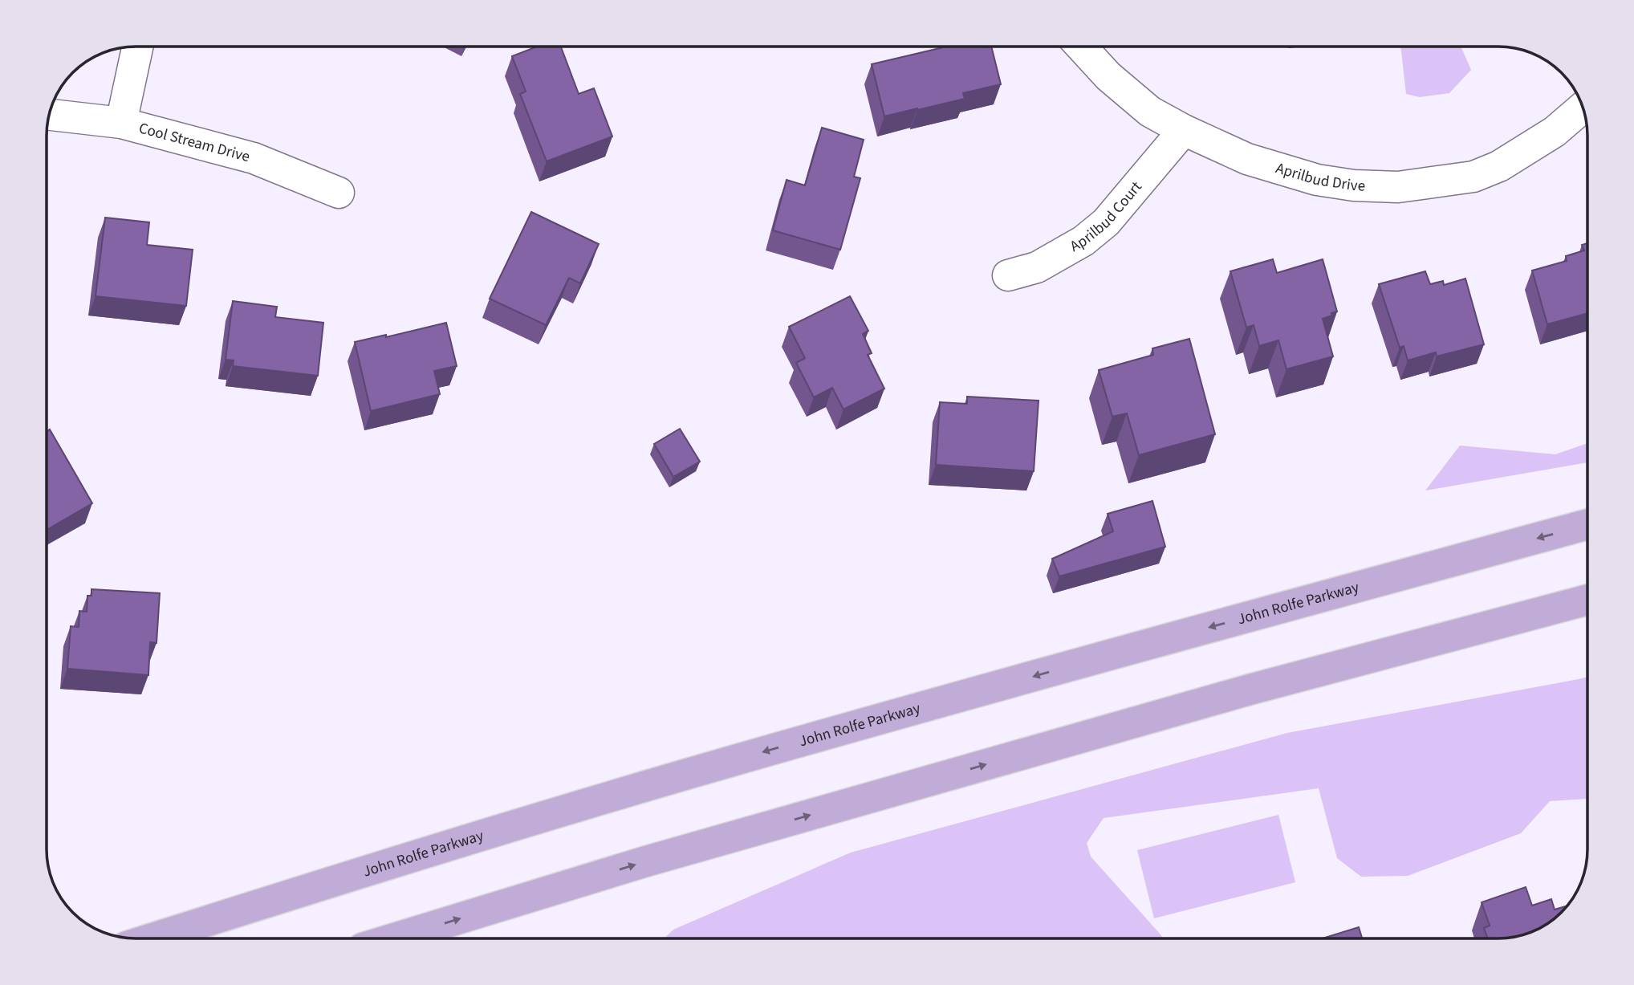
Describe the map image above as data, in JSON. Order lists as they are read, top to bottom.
{
  "streets": {
    "main road": ["John Rolfe Parkway"],
    "street": ["Cool Stream Drive", "Aprilbud Drive", "Aprilbud Court"]
  },
  "crossings": [
    ["Aprilbud Drive", "Aprilbud Court"]
  ]
}
